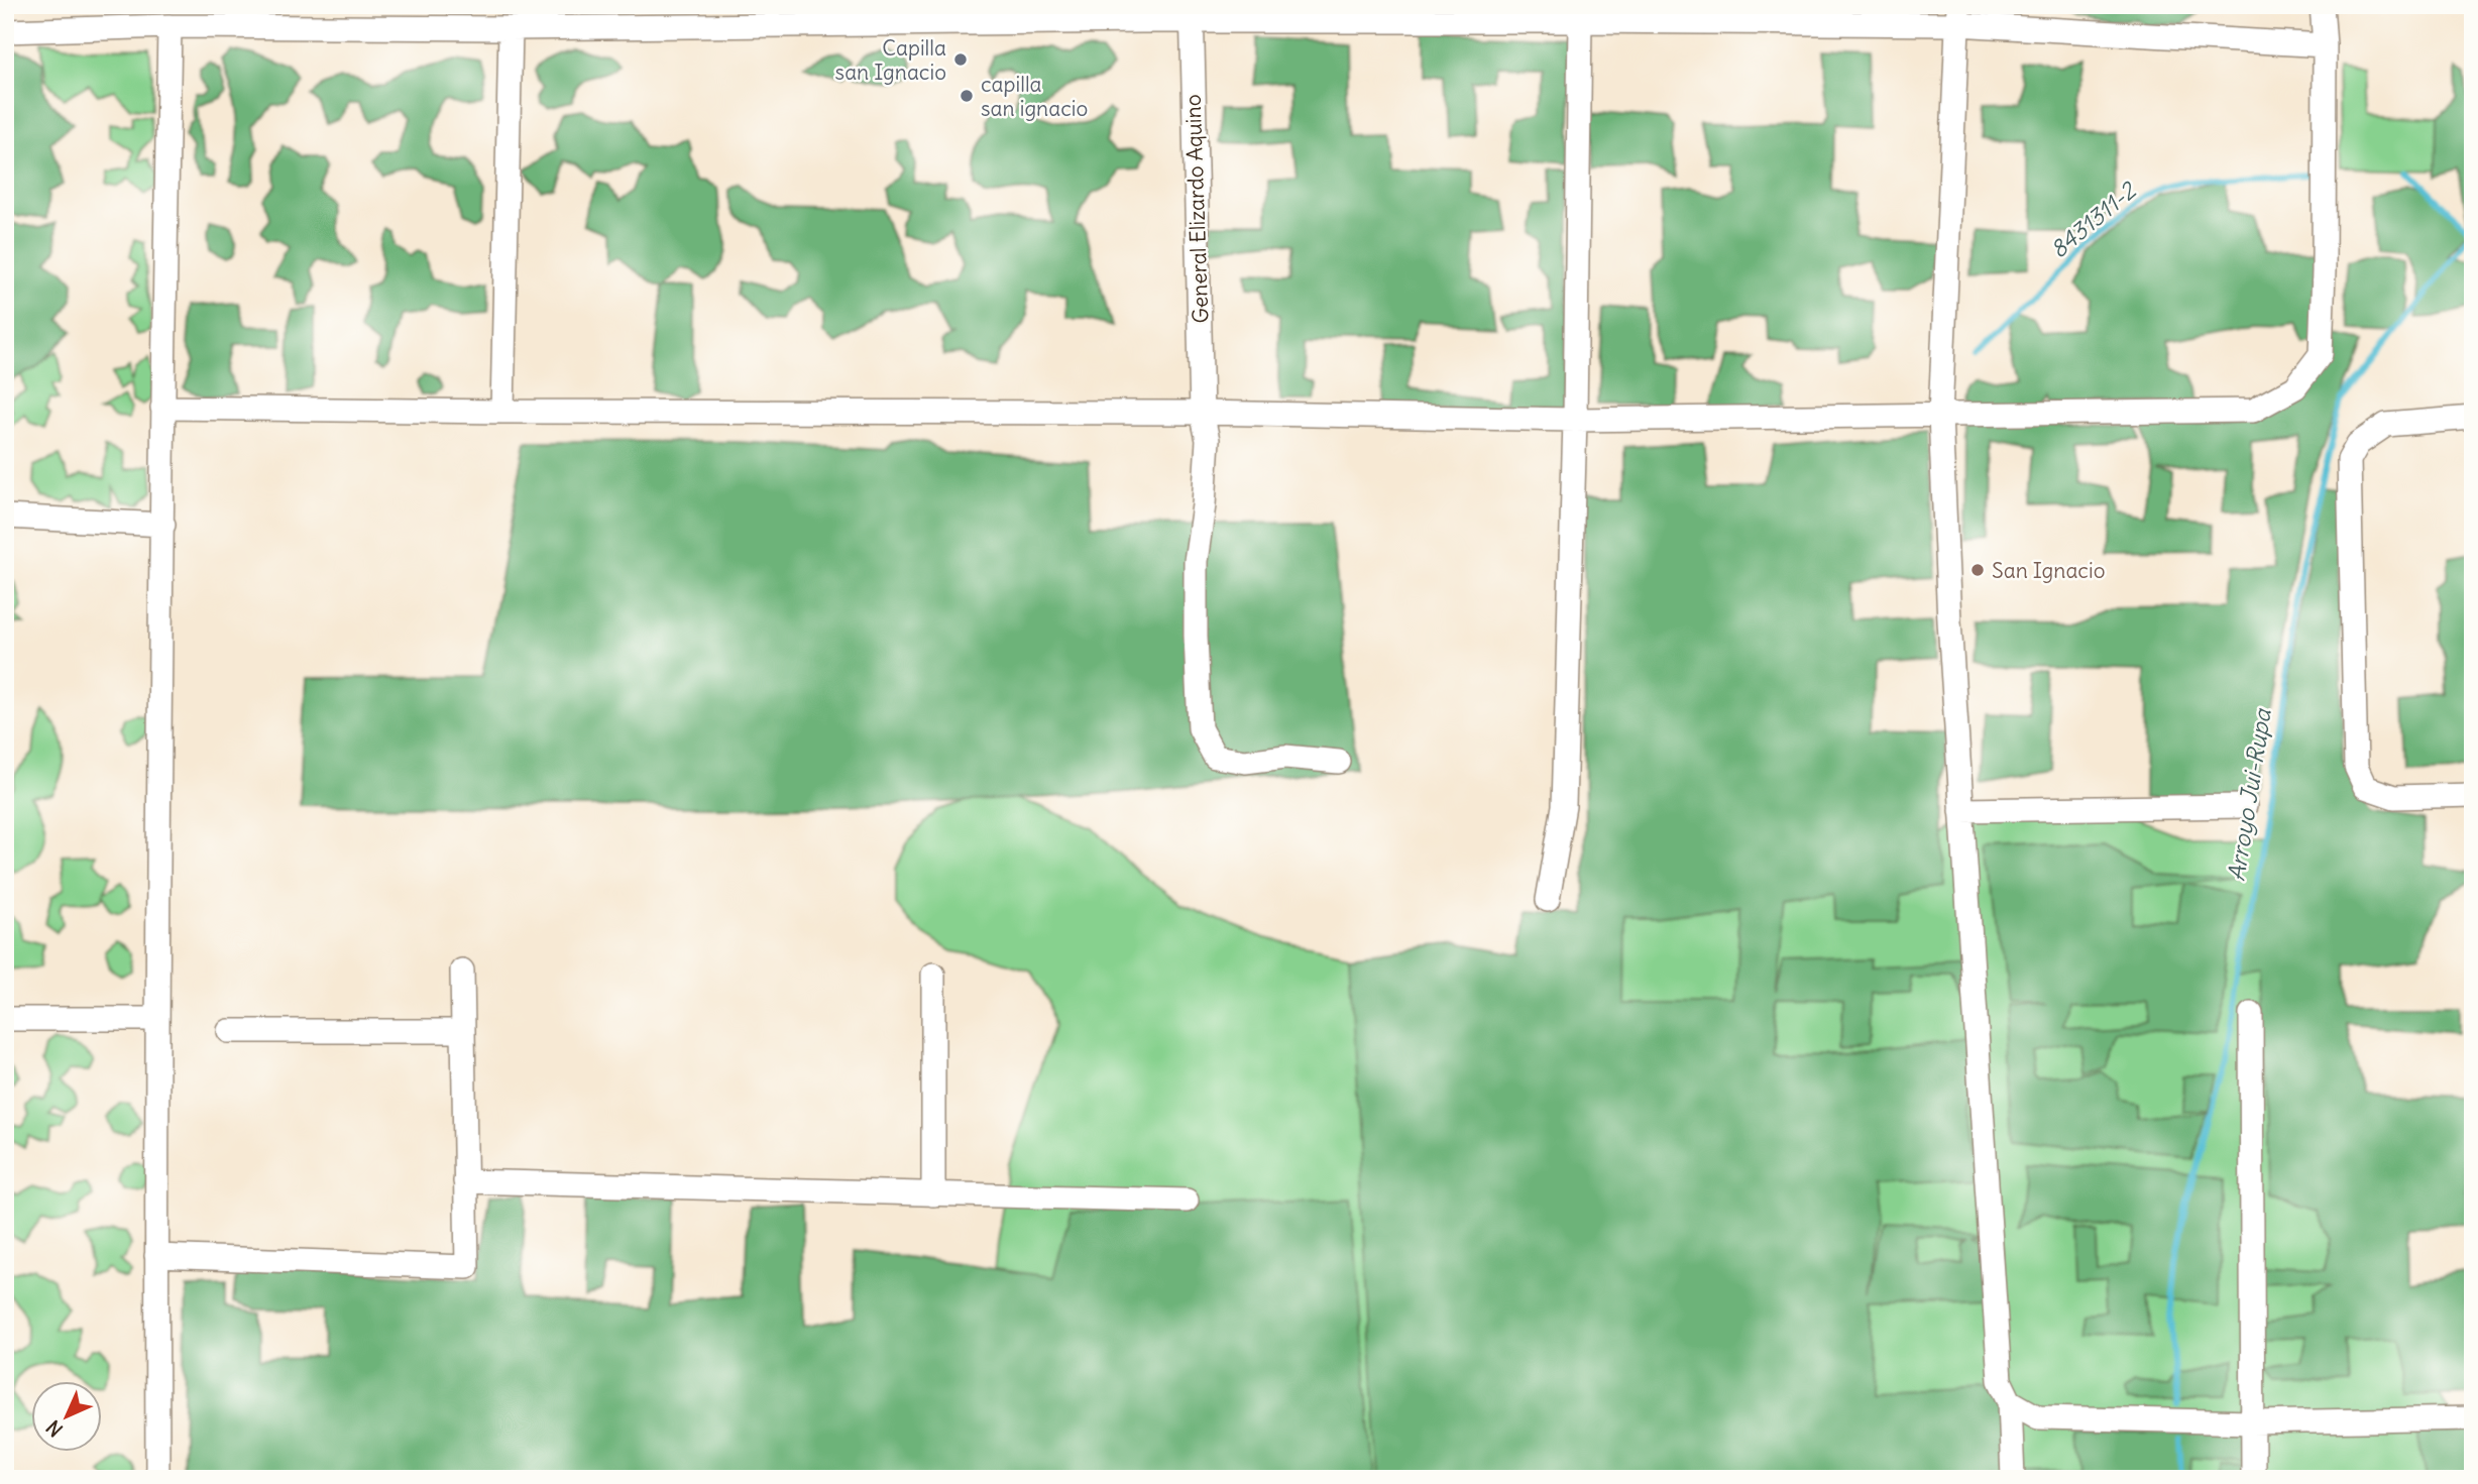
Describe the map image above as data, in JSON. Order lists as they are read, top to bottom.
{
  "streets": {
    "street": ["General Elizardo Aquino"]
  },
  "water": ["8431311-2", "Arroyo Jui-Rupa"],
  "places": ["Capilla san Ignacio", "capilla san ignacio", "San Ignacio"],
  "north": "bottom left"
}
